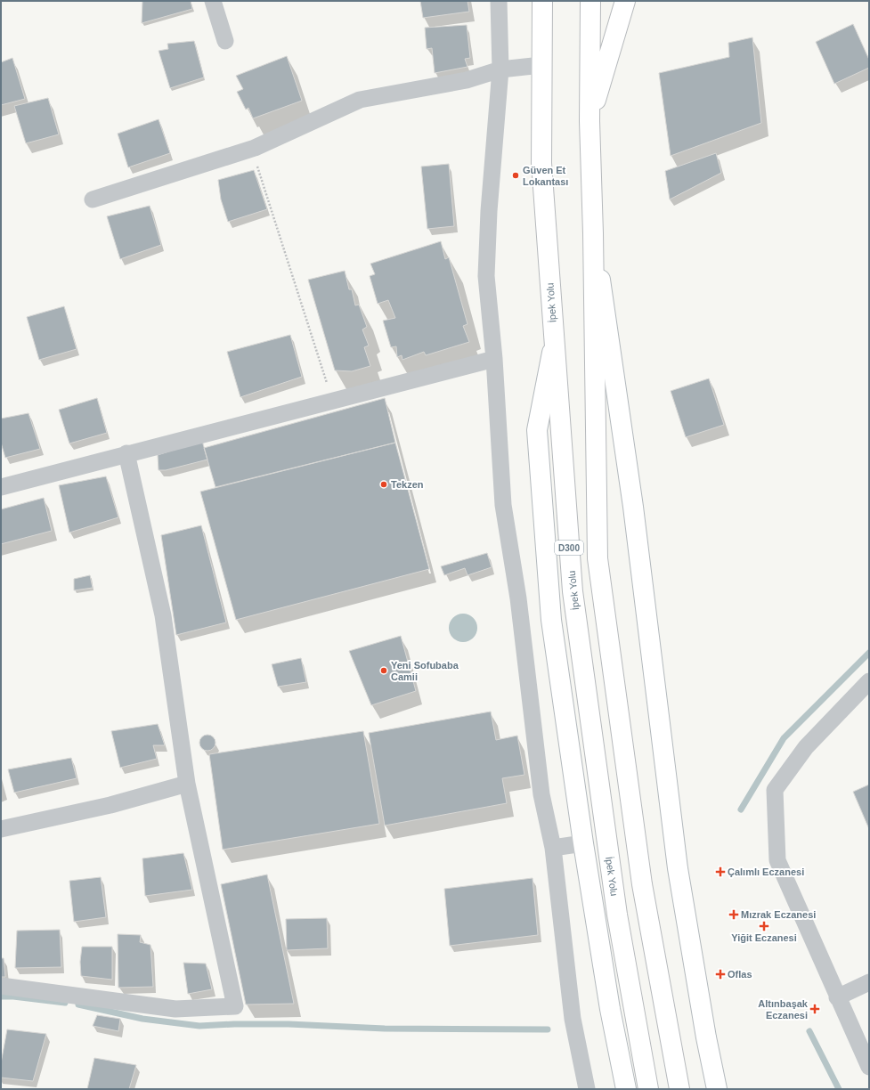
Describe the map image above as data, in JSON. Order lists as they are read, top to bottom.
{
  "streets": {
    "main road": ["İpek Yolu", "D300"]
  },
  "places": {
    "other": ["Güven Et Lokantası", "Tekzen", "Yeni Sofubaba Camii"],
    "health": [
      "Çalımlı Eczanesi",
      "Mızrak Eczanesi",
      "Yiğit Eczanesi",
      "Oflas",
      "Altınbaşak Eczanesi"
    ]
  }
}
